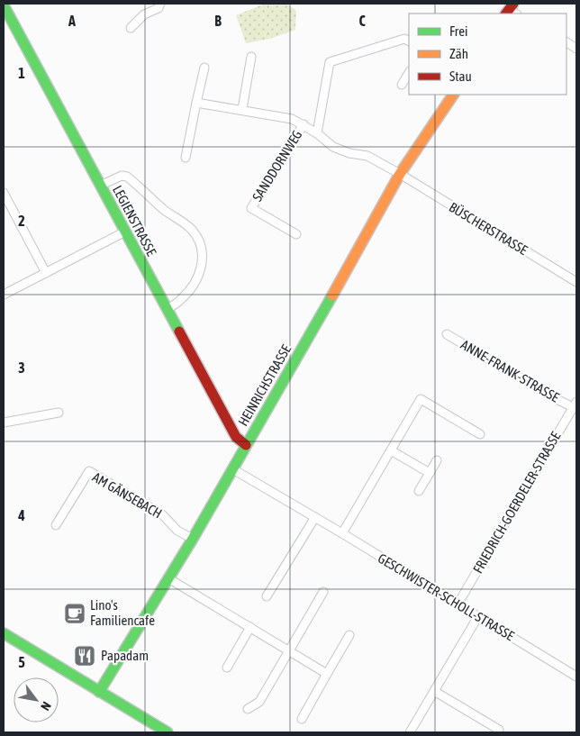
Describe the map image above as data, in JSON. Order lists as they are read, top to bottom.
{
  "streets": {
    "street": [
      "SANDDORNWEG",
      "LEGIENSTRASSE",
      "BÜSCHERSTRASSE",
      "ANNE-FRANK-STRASSE",
      "HEINRICHSTRASSE",
      "AM GÄNSEBACH",
      "FRIEDRICH-GOERDELER-STRASSE",
      "GESCHWISTER-SCHOLL-STRASSE"
    ]
  },
  "crossings": [
    ["SANDDORNWEG", "BÜSCHERSTRASSE"],
    ["SANDDORNWEG", "HEINRICHSTRASSE"],
    ["LEGIENSTRASSE", "HEINRICHSTRASSE"],
    ["BÜSCHERSTRASSE", "HEINRICHSTRASSE"],
    ["ANNE-FRANK-STRASSE", "FRIEDRICH-GOERDELER-STRASSE"],
    ["HEINRICHSTRASSE", "AM GÄNSEBACH"],
    ["HEINRICHSTRASSE", "GESCHWISTER-SCHOLL-STRASSE"],
    ["FRIEDRICH-GOERDELER-STRASSE", "GESCHWISTER-SCHOLL-STRASSE"]
  ],
  "places": {
    "cafe": ["Lino's Familiencafe"],
    "restaurant": ["Papadam"]
  },
  "legend": ["Frei", "Zäh", "Stau"],
  "north": "bottom right",
  "grid": {
    "columns": ["A", "B", "C"],
    "rows": [
      "1",
      "2",
      "3",
      "4",
      "5"
    ]
  }
}
